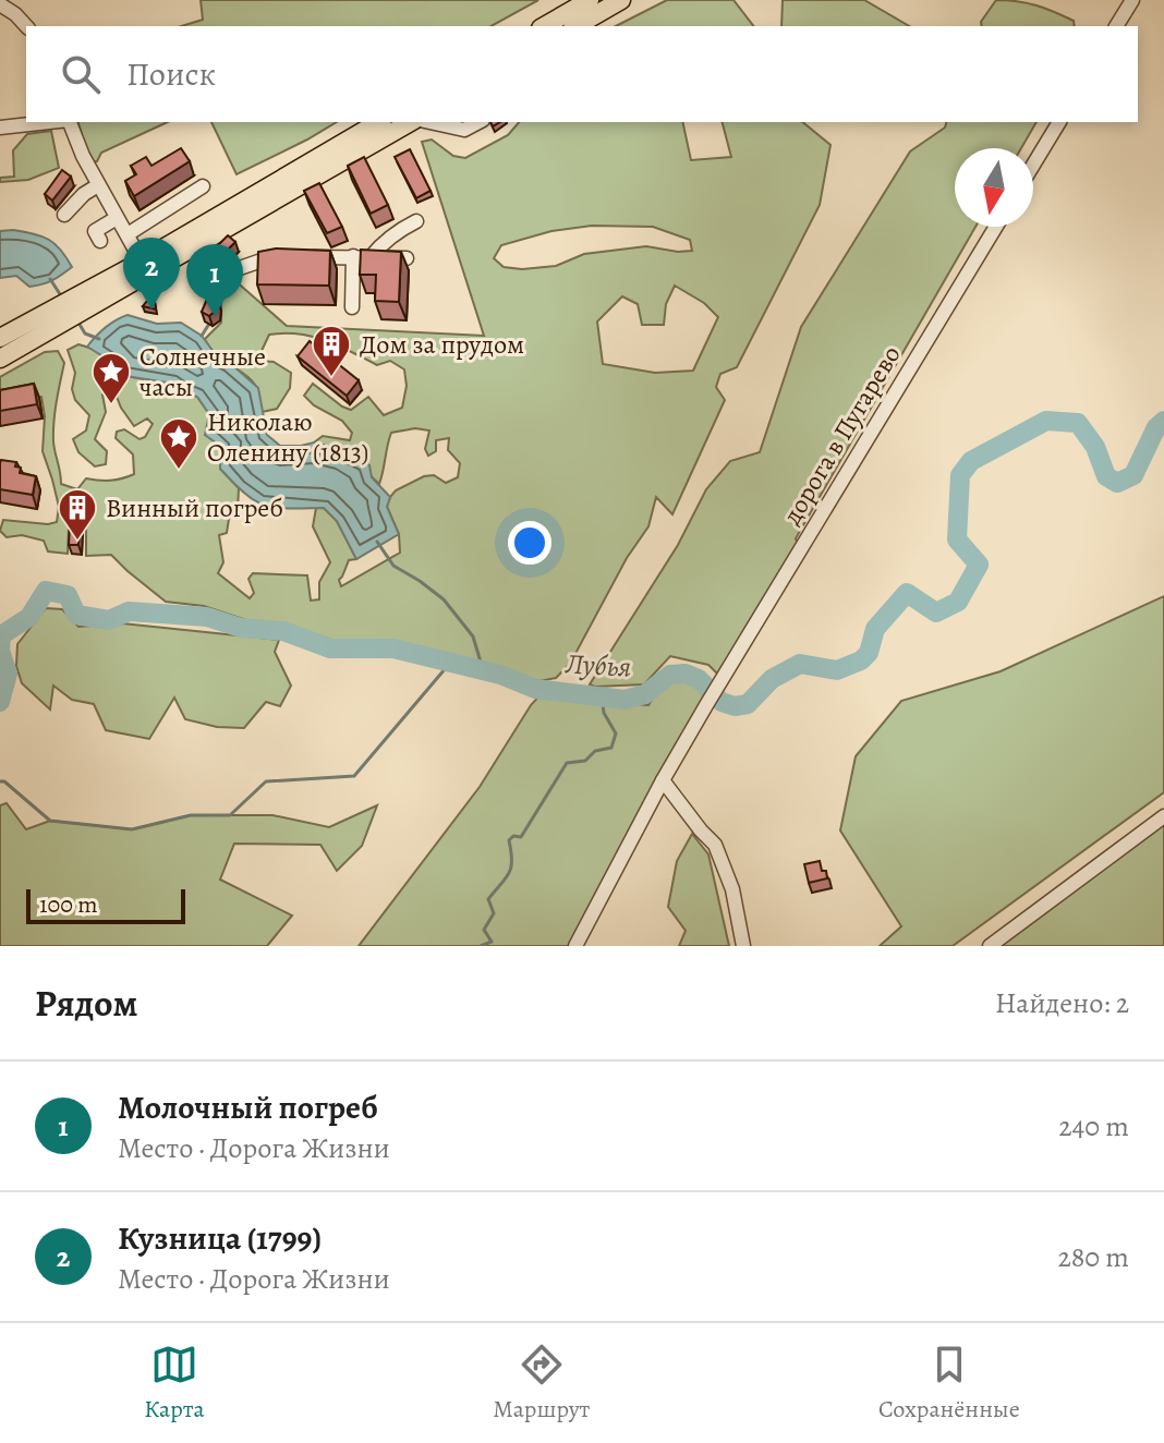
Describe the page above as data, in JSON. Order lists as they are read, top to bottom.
{
  "streets": {
    "street": ["дорога в Пугарево"]
  },
  "water": ["Лубья"],
  "places": {
    "building": ["Дом за прудом", "Винный погреб"],
    "place": ["Солнечные часы", "Николаю Оленину (1813)"]
  },
  "scale_bar": "100 m",
  "north": "bottom",
  "page": {
    "search": "Поиск",
    "pins": ["2", "1"],
    "scale": "100 m",
    "heading": ["Рядом", "Найдено: 2"],
    "list": [
      {
        "mark": "1",
        "name": "Молочный погреб",
        "note": "Место · Дорога Жизни",
        "value": "240 m"
      },
      {
        "mark": "2",
        "name": "Кузница (1799)",
        "note": "Место · Дорога Жизни",
        "value": "280 m"
      }
    ],
    "nav": ["Карта", "Маршрут", "Сохранённые"]
  }
}
